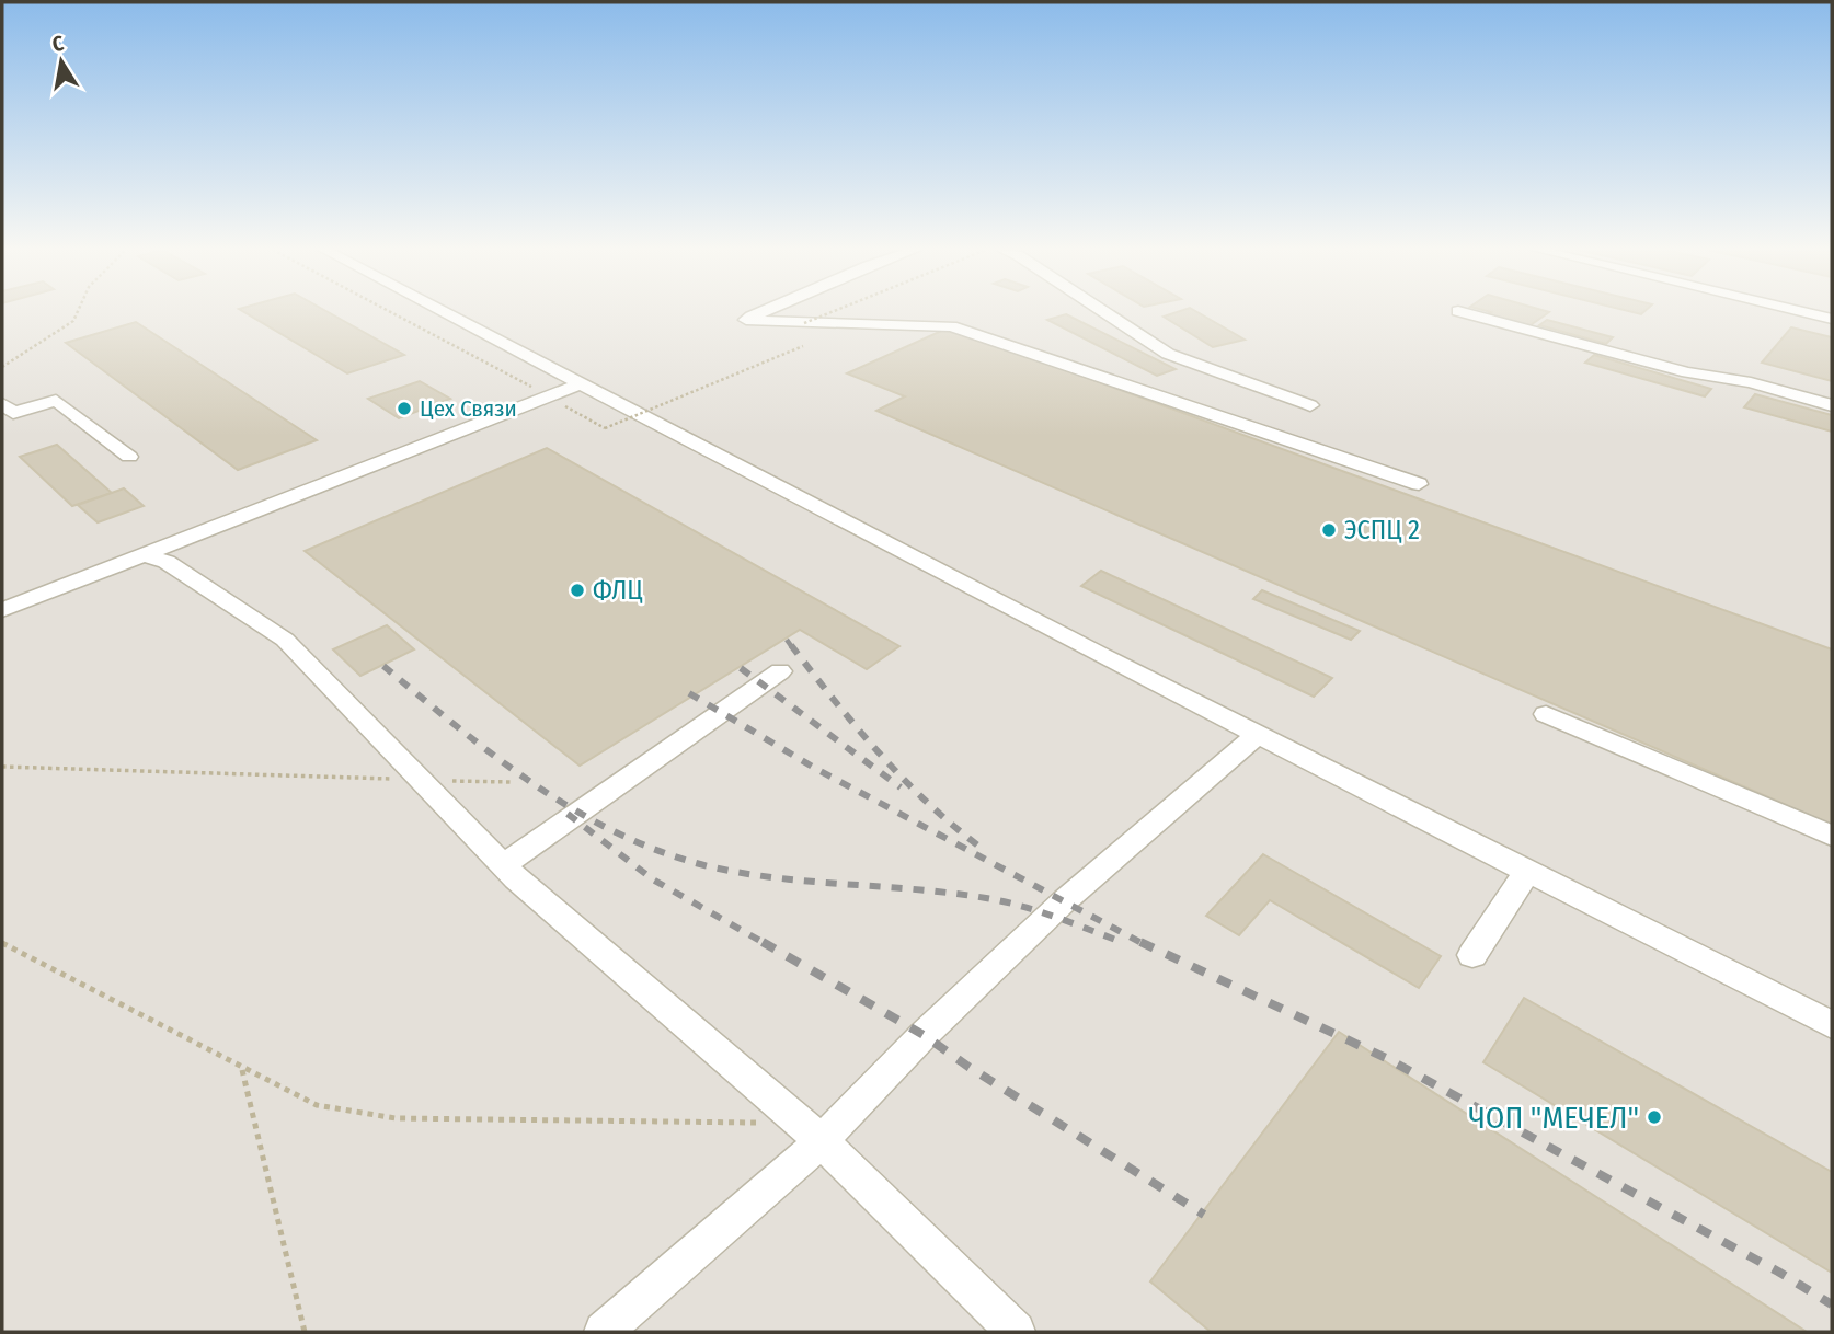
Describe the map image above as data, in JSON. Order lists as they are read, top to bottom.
{
  "places": [
    "Цех Связи",
    "ЭСПЦ 2",
    "ФЛЦ",
    "ЧОП \"МЕЧЕЛ\""
  ],
  "north": "top"
}
